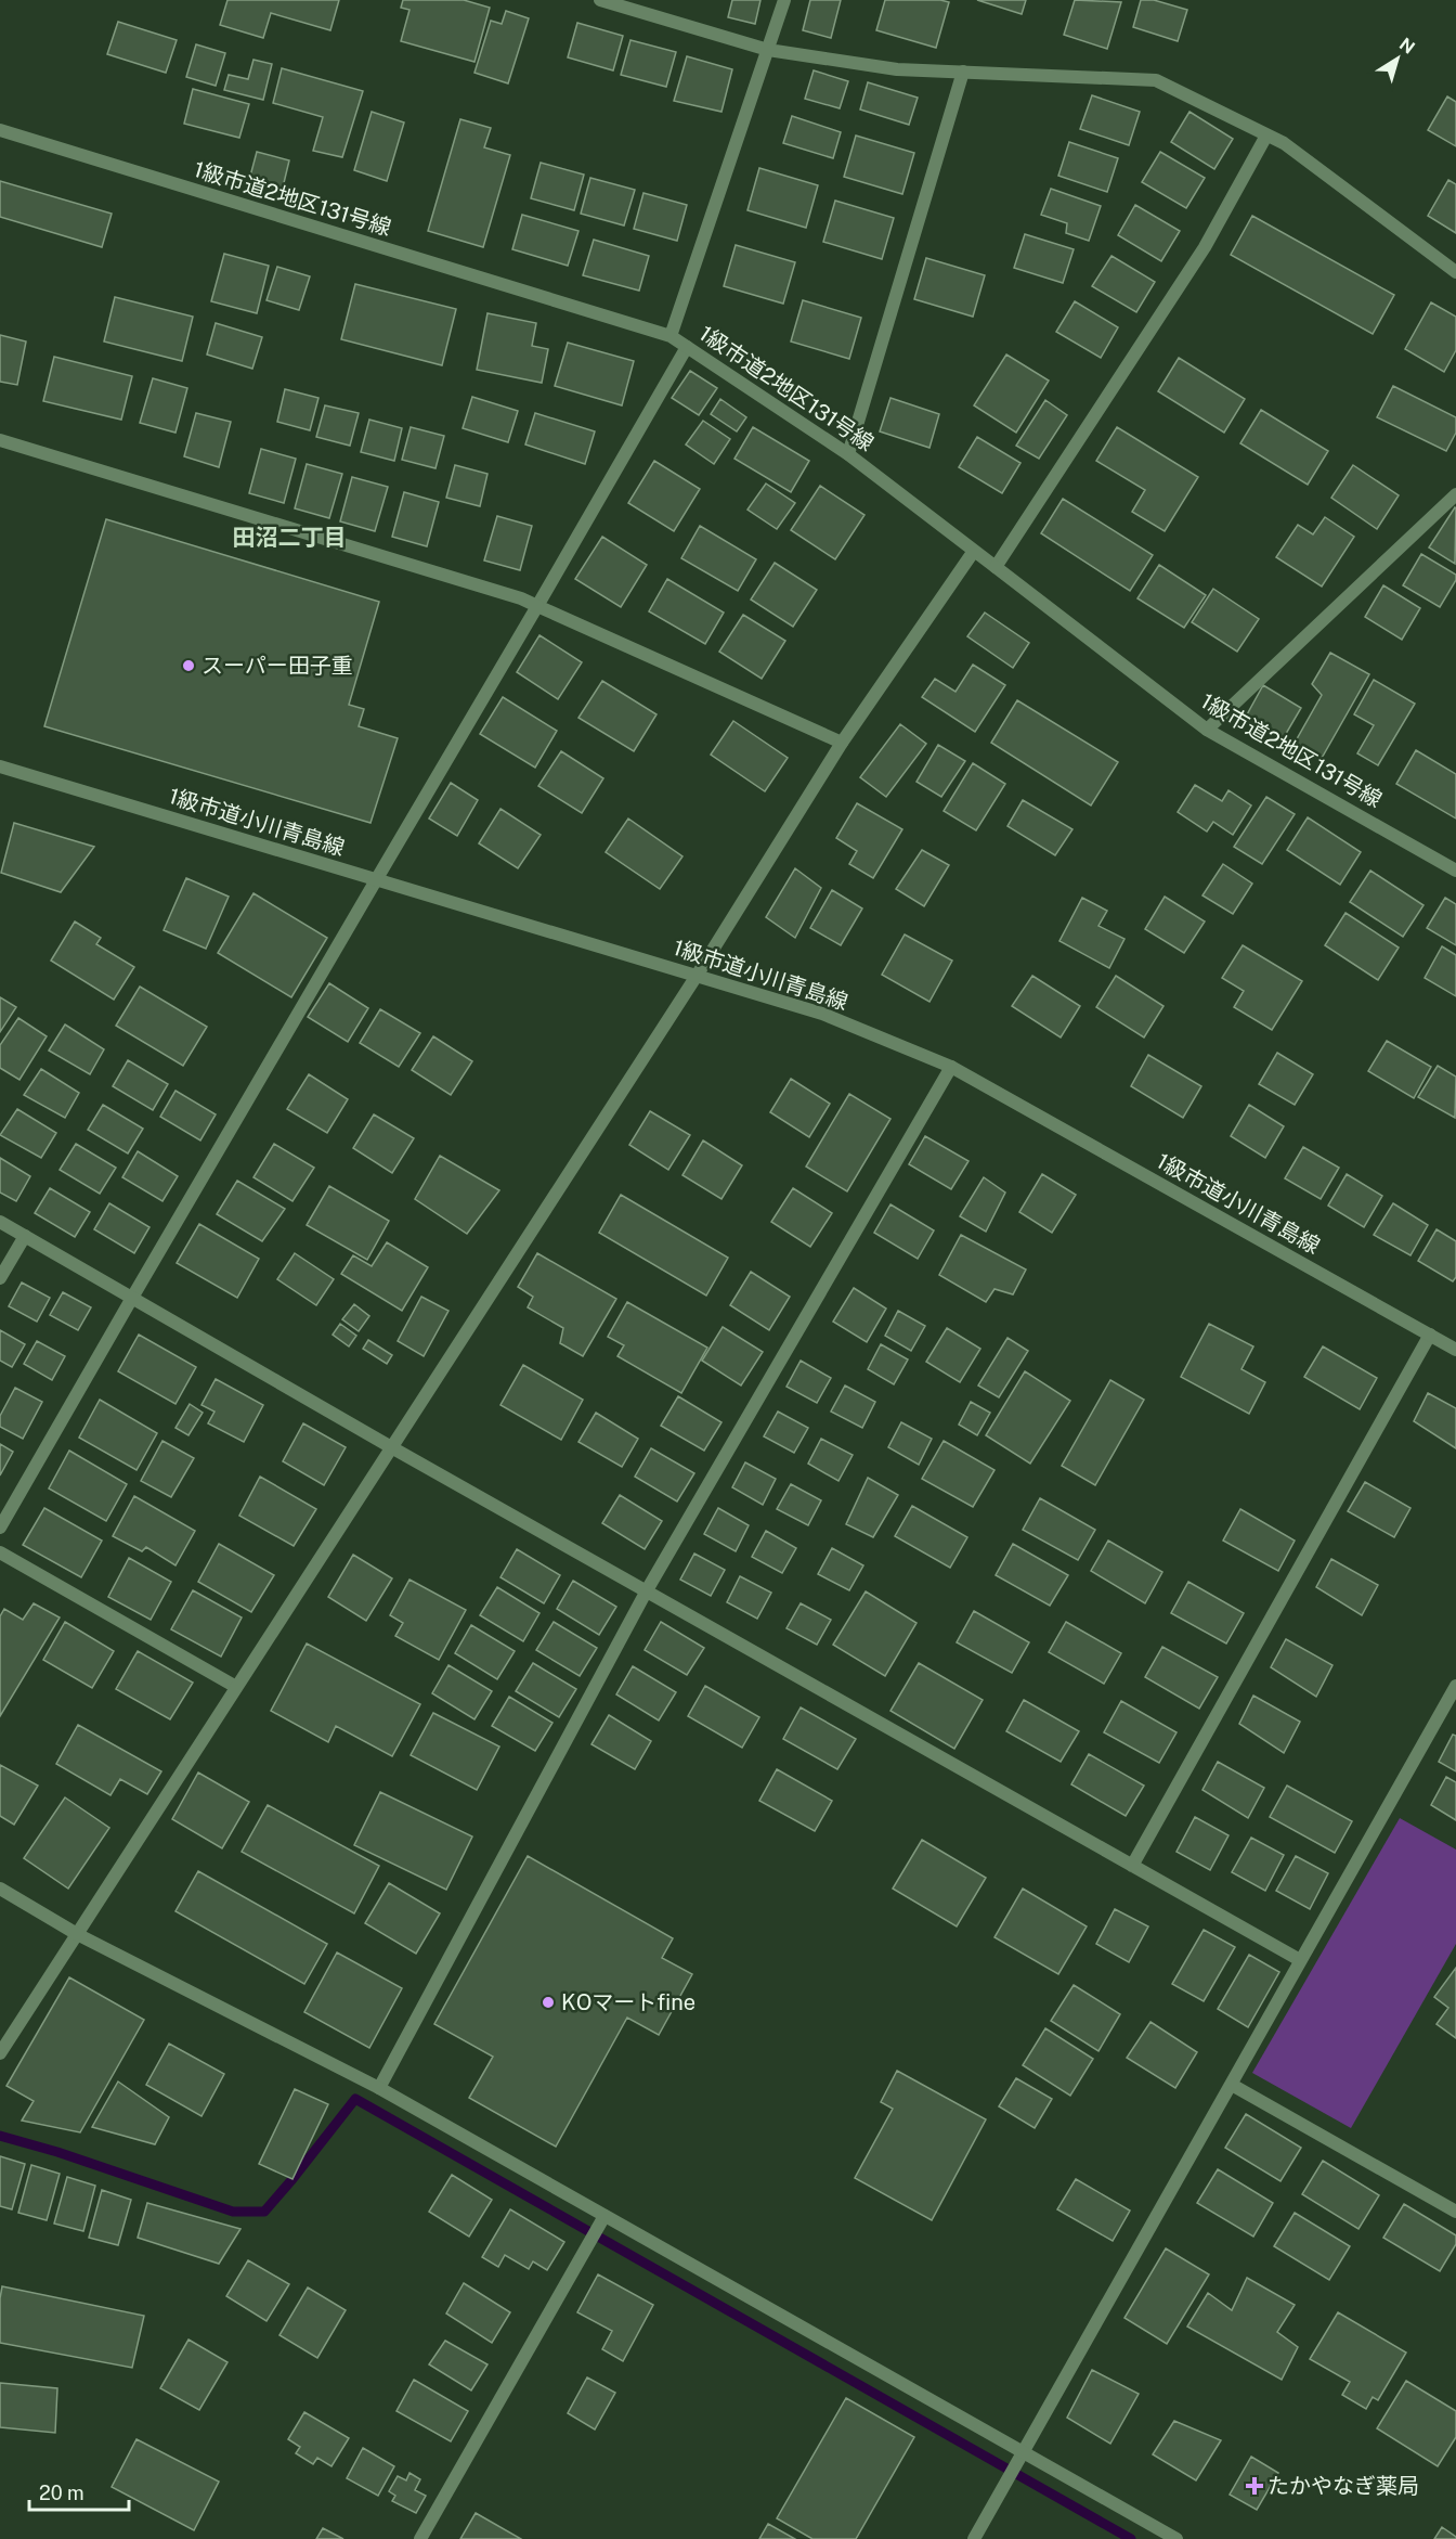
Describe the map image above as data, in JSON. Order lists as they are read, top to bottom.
{
  "streets": {
    "street": ["1級市道2地区131号線", "1級市道小川青島線"]
  },
  "districts": ["田沼二丁目"],
  "places": {
    "other": ["スーパー田子重", "KOマートfine"],
    "health": ["たかやなぎ薬局"]
  },
  "scale_bar": "20 m",
  "north": "top right"
}
